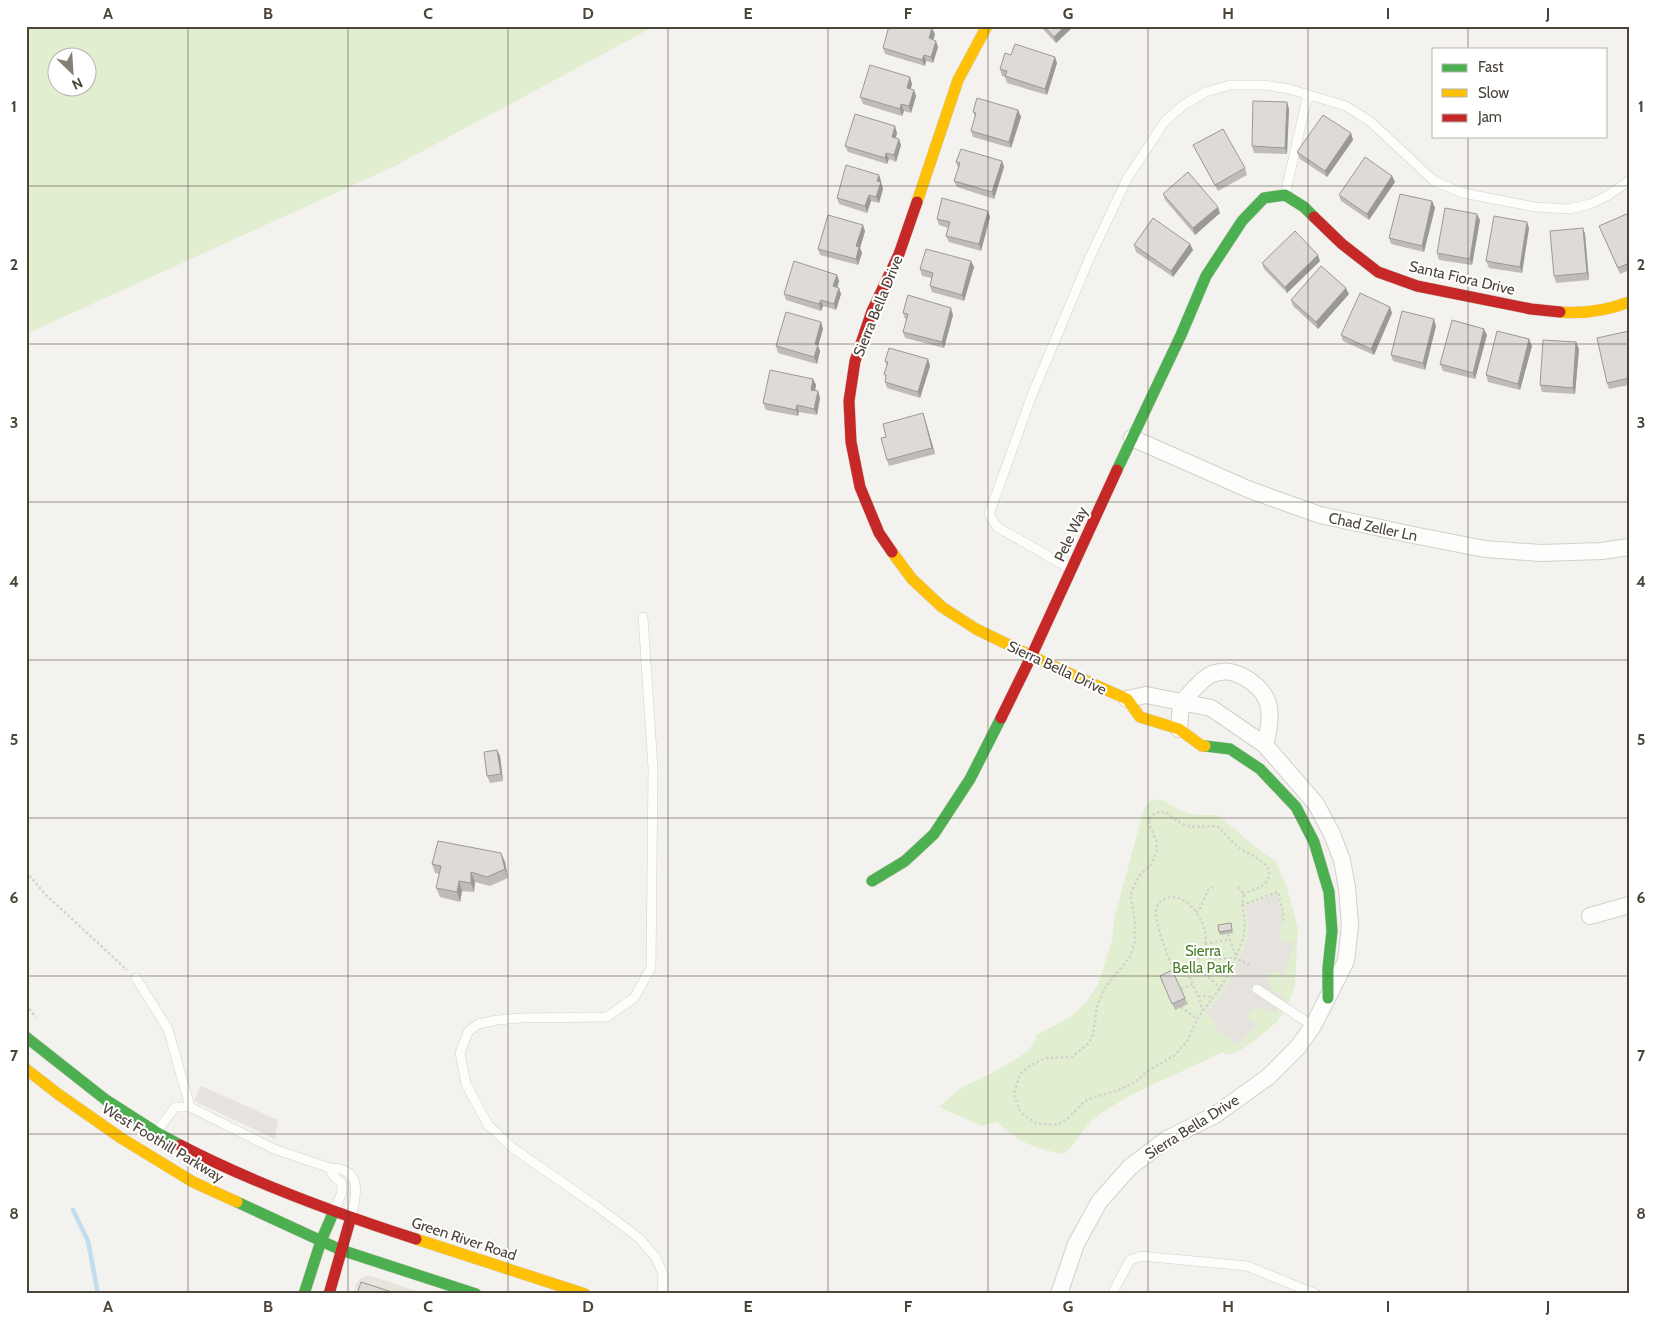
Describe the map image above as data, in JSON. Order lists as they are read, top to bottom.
{
  "streets": {
    "street": [
      "Santa Fiora Drive",
      "Sierra Bella Drive",
      "Chad Zeller Ln",
      "Pele Way",
      "West Foothill Parkway",
      "Green River Road"
    ]
  },
  "crossings": [
    ["Santa Fiora Drive", "Pele Way"],
    ["Sierra Bella Drive", "Pele Way"],
    ["Chad Zeller Ln", "Pele Way"],
    ["West Foothill Parkway", "Green River Road"]
  ],
  "parks": ["Sierra Bella Park"],
  "legend": ["Fast", "Slow", "Jam"],
  "north": "bottom right",
  "grid": {
    "columns": [
      "A",
      "B",
      "C",
      "D",
      "E",
      "F",
      "G",
      "H",
      "I",
      "J"
    ],
    "rows": [
      "1",
      "2",
      "3",
      "4",
      "5",
      "6",
      "7",
      "8"
    ]
  }
}
